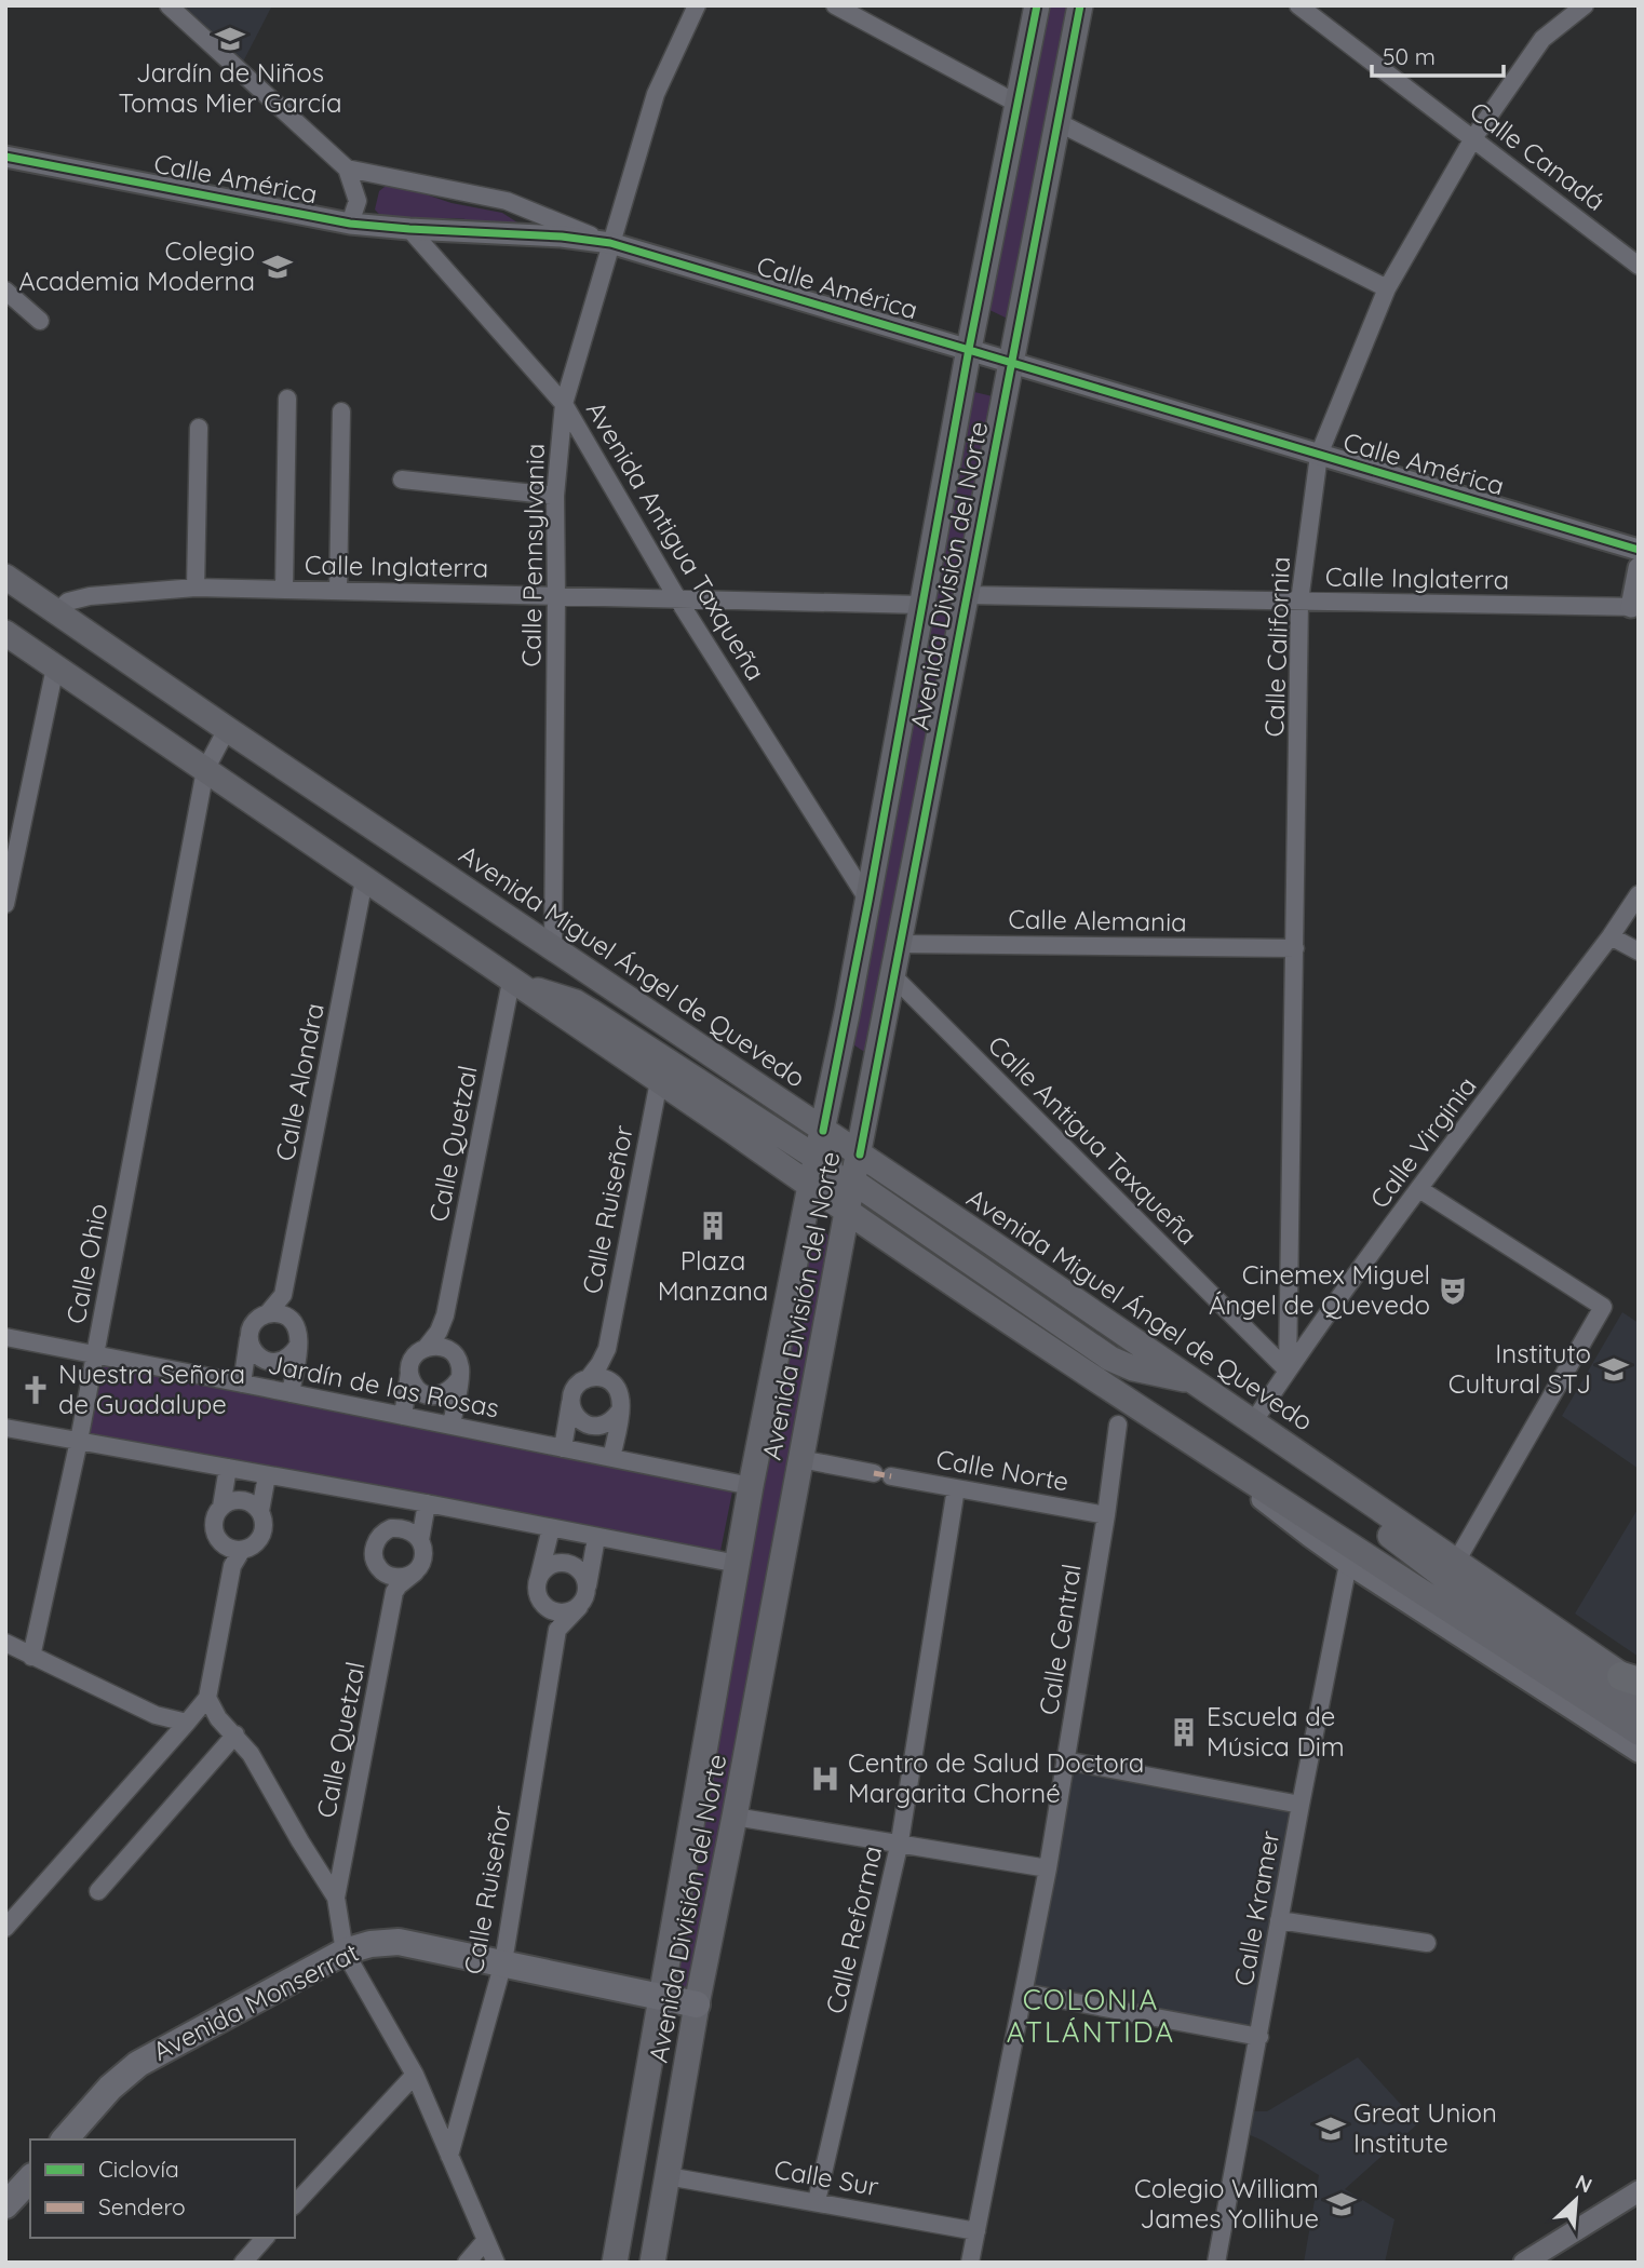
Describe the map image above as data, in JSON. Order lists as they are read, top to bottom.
{
  "streets": {
    "main road": ["Avenida División del Norte", "Avenida Miguel Ángel de Quevedo", "Avenida Monserrat"],
    "street": [
      "Calle Canadá",
      "Calle América",
      "Avenida Antigua Taxqueña",
      "Calle Pennsylvania",
      "Calle Inglaterra",
      "Calle California",
      "Calle Alemania",
      "Calle Alondra",
      "Calle Antigua Taxqueña",
      "Calle Virginia",
      "Calle Quetzal",
      "Calle Ruiseñor",
      "Calle Ohio",
      "Jardín de las Rosas",
      "Calle Norte",
      "Calle Central",
      "Calle Kramer",
      "Calle Reforma",
      "Calle Sur"
    ]
  },
  "crossings": [
    ["Calle Canadá", "Calle California"],
    ["Calle América", "Avenida Antigua Taxqueña"],
    ["Calle América", "Calle Pennsylvania"],
    ["Calle América", "Avenida División del Norte"],
    ["Calle América", "Calle California"],
    ["Avenida Antigua Taxqueña", "Calle Pennsylvania"],
    ["Avenida Antigua Taxqueña", "Calle Inglaterra"],
    ["Avenida Antigua Taxqueña", "Avenida División del Norte"],
    ["Calle Pennsylvania", "Calle Inglaterra"],
    ["Calle Pennsylvania", "Avenida Miguel Ángel de Quevedo"],
    ["Calle Inglaterra", "Avenida División del Norte"],
    ["Calle Inglaterra", "Calle California"],
    ["Calle Inglaterra", "Avenida Miguel Ángel de Quevedo"],
    ["Avenida División del Norte", "Calle Alemania"],
    ["Avenida División del Norte", "Avenida Miguel Ángel de Quevedo"],
    ["Avenida División del Norte", "Calle Antigua Taxqueña"],
    ["Avenida División del Norte", "Jardín de las Rosas"],
    ["Avenida División del Norte", "Calle Norte"],
    ["Avenida División del Norte", "Avenida Monserrat"],
    ["Avenida División del Norte", "Calle Sur"],
    ["Calle California", "Calle Alemania"],
    ["Calle California", "Calle Antigua Taxqueña"],
    ["Calle California", "Calle Virginia"],
    ["Avenida Miguel Ángel de Quevedo", "Calle Virginia"],
    ["Avenida Miguel Ángel de Quevedo", "Calle Ohio"],
    ["Calle Antigua Taxqueña", "Calle Virginia"],
    ["Calle Ruiseñor", "Avenida Monserrat"],
    ["Calle Ohio", "Jardín de las Rosas"],
    ["Calle Norte", "Calle Central"],
    ["Calle Norte", "Calle Reforma"],
    ["Calle Central", "Calle Sur"],
    ["Calle Reforma", "Calle Sur"]
  ],
  "districts": ["COLONIA ATLÁNTIDA"],
  "places": {
    "school or university": [
      "Jardín de Niños Tomas Mier García",
      "Colegio Academia Moderna",
      "Instituto Cultural STJ",
      "Great Union Institute",
      "Colegio William James Yollihue"
    ],
    "building": ["Plaza Manzana", "Escuela de Música Dim"],
    "theatre": ["Cinemex Miguel Ángel de Quevedo"],
    "church": ["Nuestra Señora de Guadalupe"],
    "hospital": ["Centro de Salud Doctora Margarita Chorné"]
  },
  "legend": ["Ciclovía", "Sendero"],
  "scale_bar": "50 m",
  "north": "top right"
}
